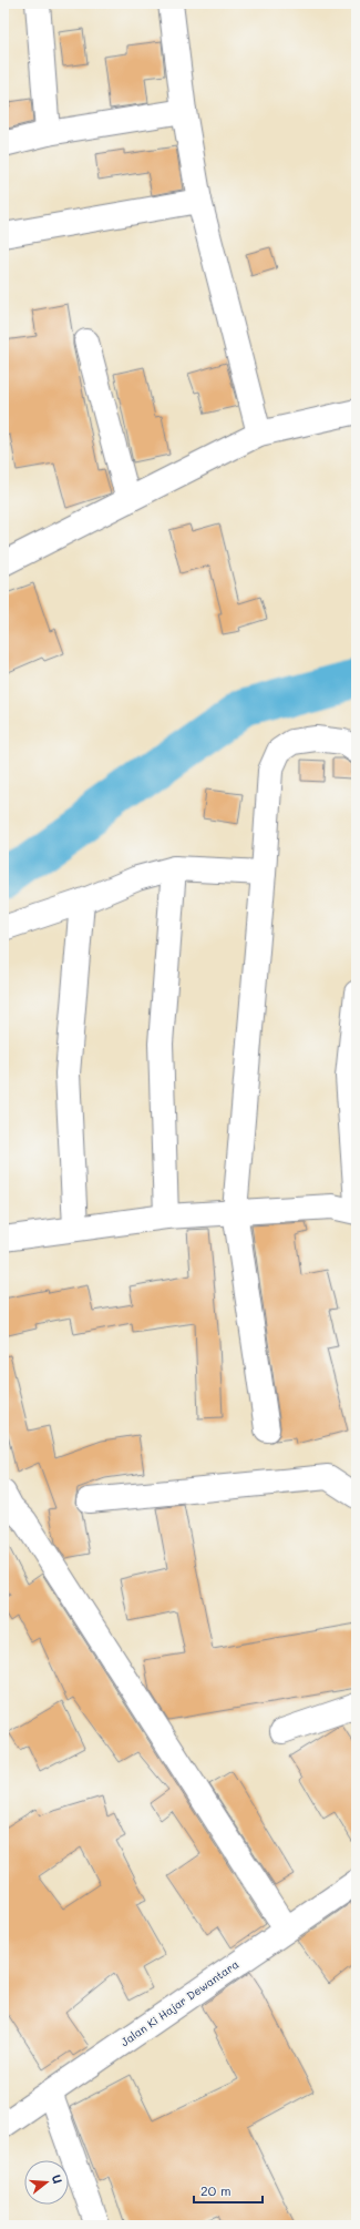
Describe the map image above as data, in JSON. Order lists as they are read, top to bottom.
{
  "streets": {
    "street": ["Jalan Ki Hajar Dewantara"]
  },
  "scale_bar": "20 m",
  "north": "right"
}
